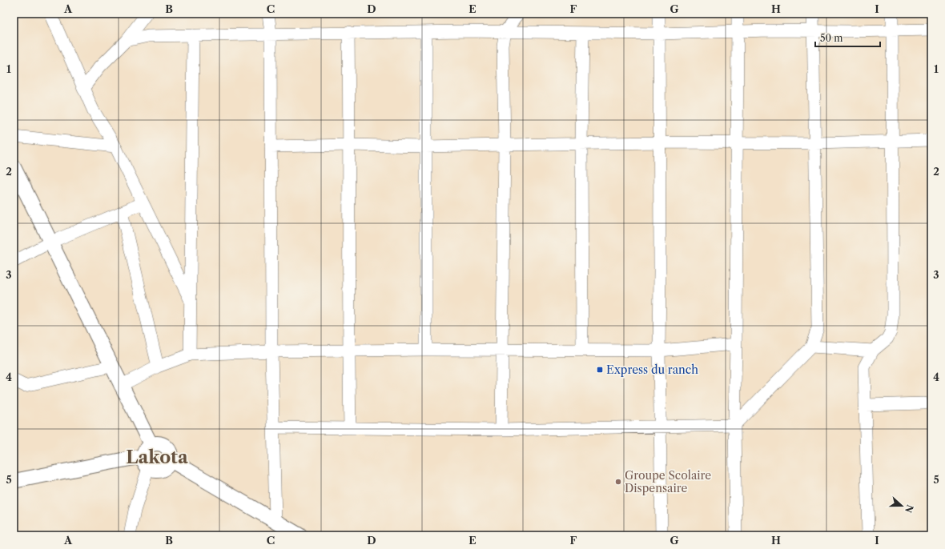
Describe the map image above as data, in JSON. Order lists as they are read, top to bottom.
{
  "districts": ["Lakota"],
  "places": {
    "transit": ["Express du ranch"],
    "other": ["Groupe Scolaire Dispensaire"]
  },
  "scale_bar": "50 m",
  "north": "right",
  "grid": {
    "columns": [
      "A",
      "B",
      "C",
      "D",
      "E",
      "F",
      "G",
      "H",
      "I"
    ],
    "rows": [
      "1",
      "2",
      "3",
      "4",
      "5"
    ]
  }
}
